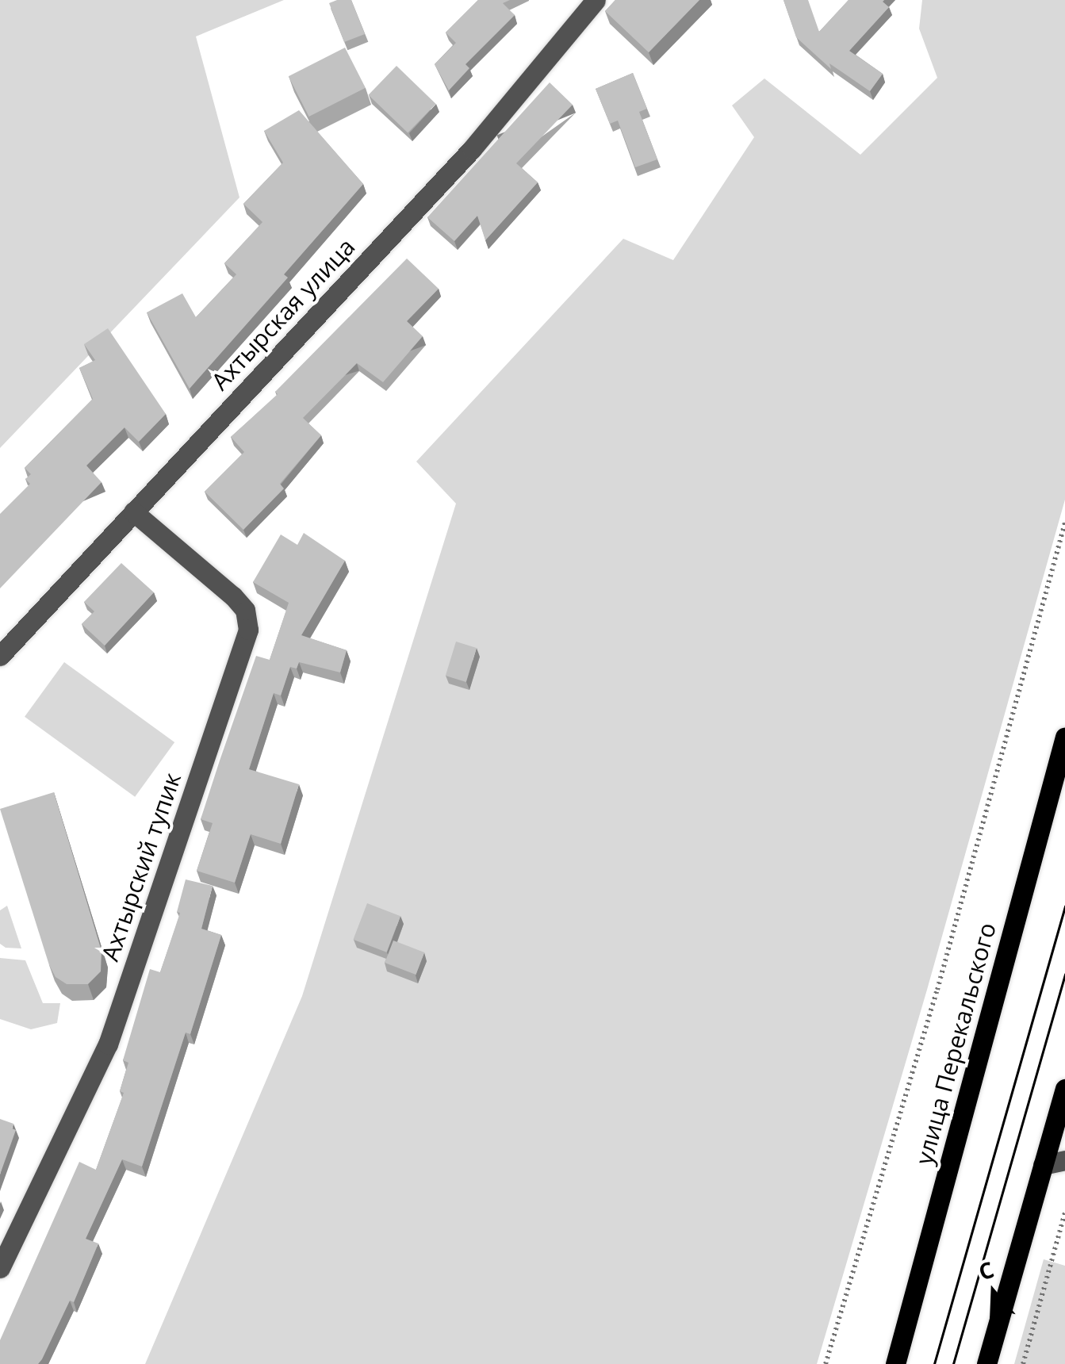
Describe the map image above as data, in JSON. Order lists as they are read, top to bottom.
{
  "streets": {
    "main road": ["улица Перекальского"],
    "street": ["Ахтырская улица", "Ахтырский тупик"]
  },
  "crossings": [
    ["Ахтырская улица", "Ахтырский тупик"]
  ],
  "north": "top"
}
